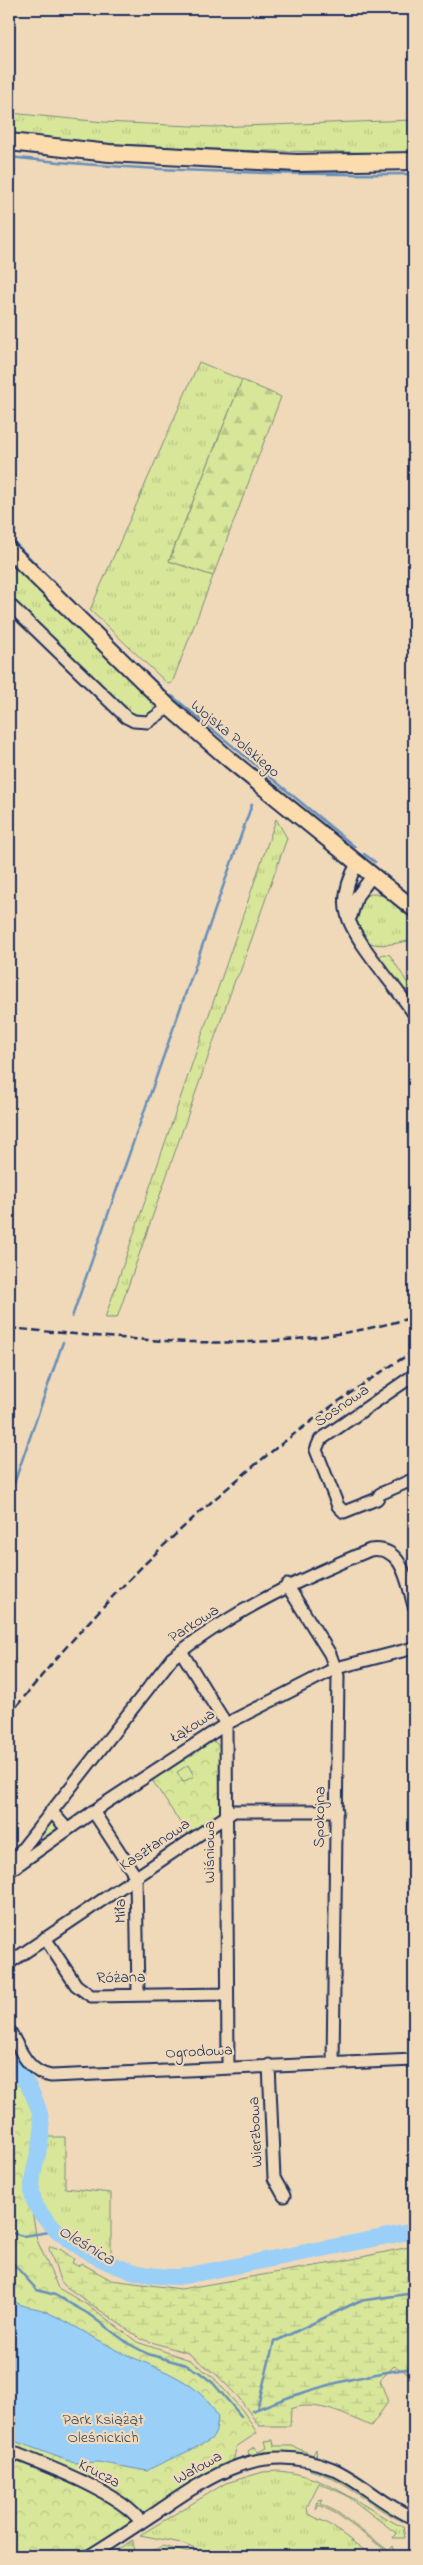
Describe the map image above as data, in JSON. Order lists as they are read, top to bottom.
{
  "streets": {
    "main road": ["Wojska Polskiego"],
    "street": [
      "Sosnowa",
      "Parkowa",
      "Łąkowa",
      "Spokojna",
      "Kasztanowa",
      "Wiśniowa",
      "Miła",
      "Różana",
      "Ogrodowa",
      "Wierzbowa",
      "Wałowa",
      "Krucza"
    ]
  },
  "crossings": [
    ["Parkowa", "Spokojna"],
    ["Łąkowa", "Spokojna"],
    ["Łąkowa", "Wiśniowa"],
    ["Łąkowa", "Miła"],
    ["Spokojna", "Kasztanowa"],
    ["Spokojna", "Ogrodowa"],
    ["Kasztanowa", "Wiśniowa"],
    ["Kasztanowa", "Miła"],
    ["Kasztanowa", "Różana"],
    ["Wiśniowa", "Różana"],
    ["Wiśniowa", "Ogrodowa"],
    ["Miła", "Różana"],
    ["Ogrodowa", "Wierzbowa"],
    ["Wałowa", "Krucza"]
  ],
  "water": ["Oleśnica"],
  "parks": ["Park Książąt Oleśnickich"]
}
